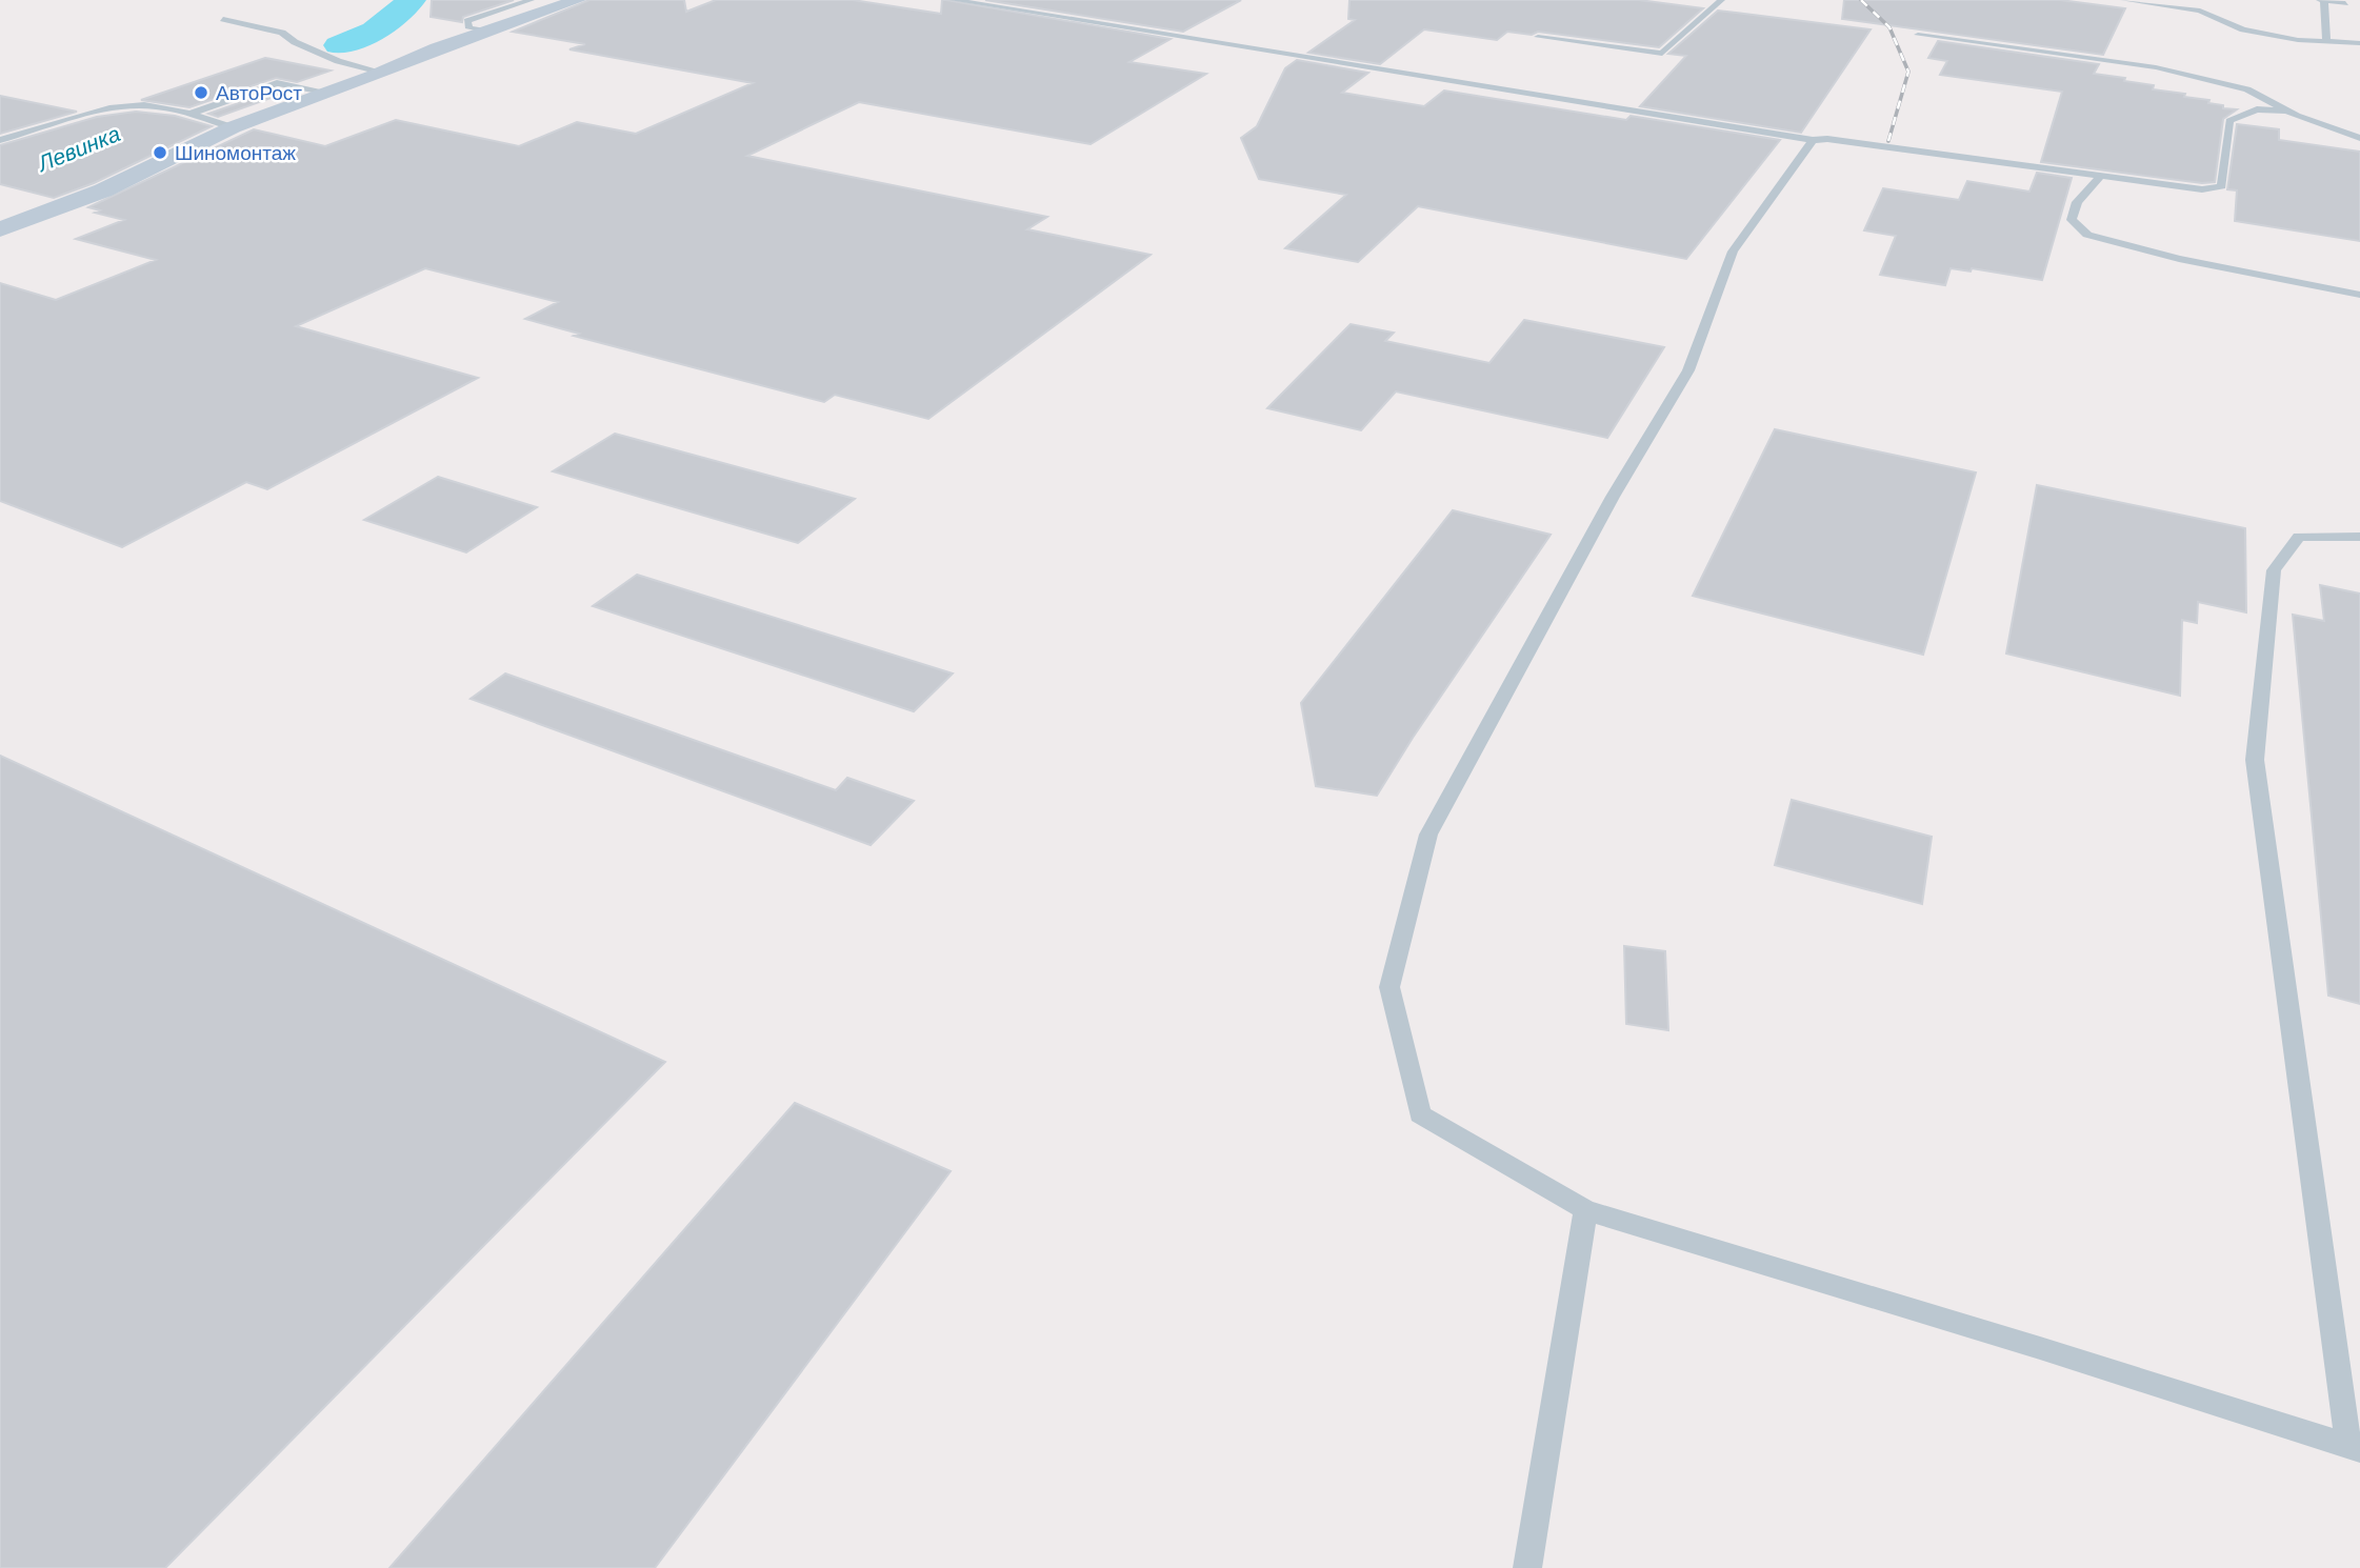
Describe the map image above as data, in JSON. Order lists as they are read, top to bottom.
{
  "water": ["Левинка"],
  "places": ["АвтоРост", "Шиномонтаж"]
}
